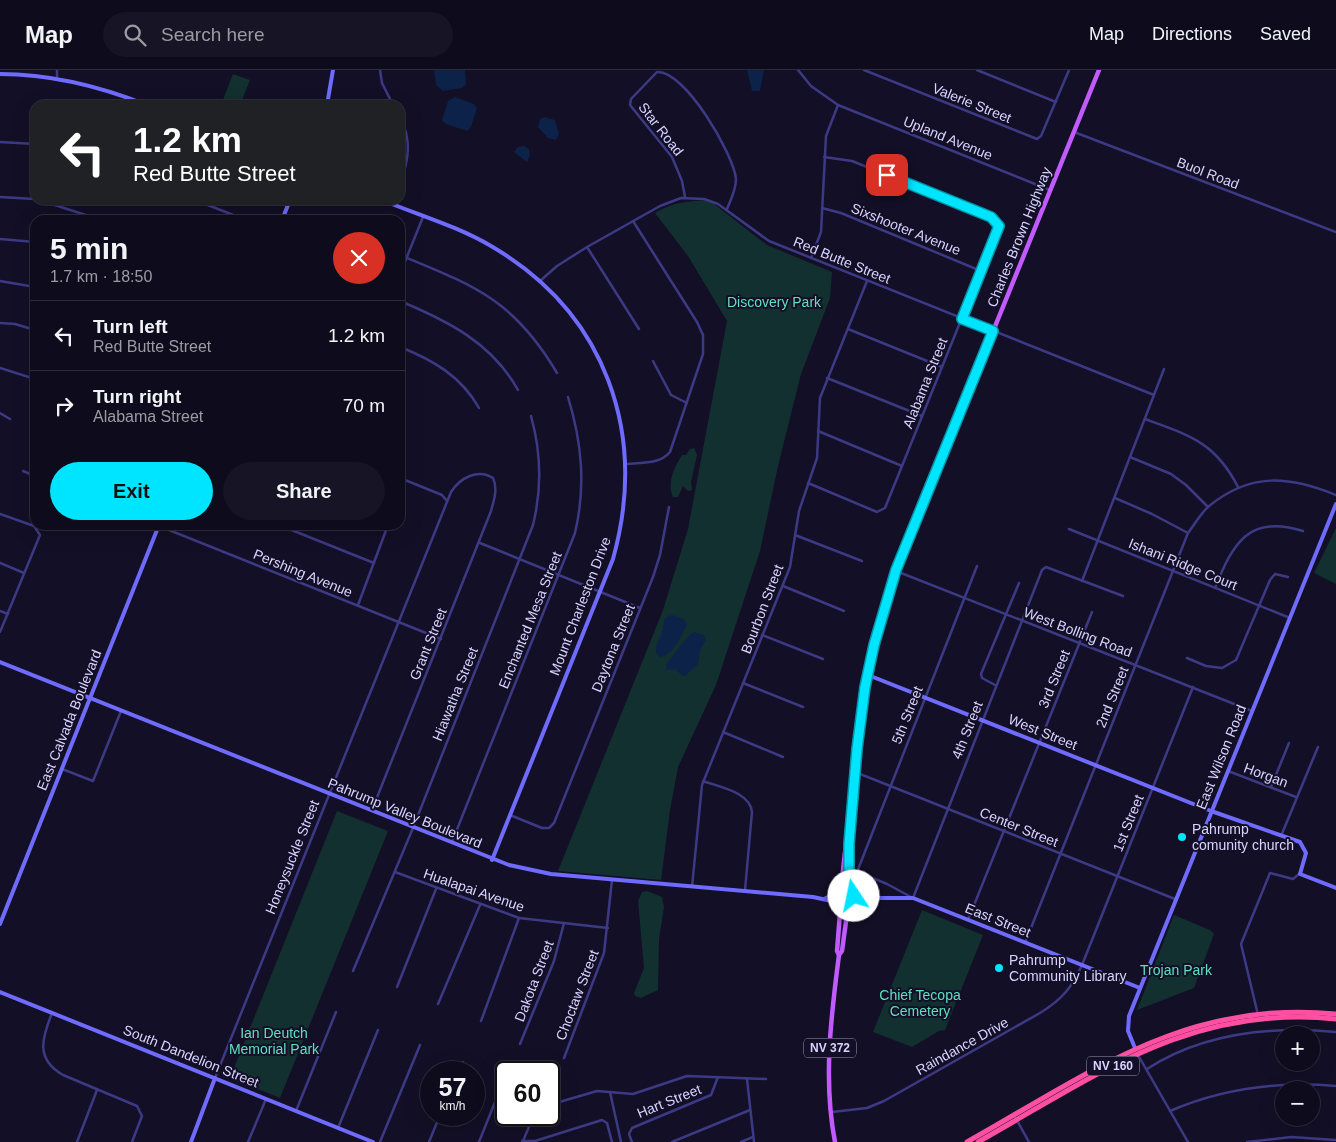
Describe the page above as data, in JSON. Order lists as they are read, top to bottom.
{
  "streets": {
    "highway": ["NV 160"],
    "main road": ["Charles Brown Highway", "NV 372"],
    "street": [
      "Valerie Street",
      "Star Road",
      "Upland Avenue",
      "Buol Road",
      "Sixshooter Avenue",
      "Red Butte Street",
      "Alabama Street",
      "Ishani Ridge Court",
      "Pershing Avenue",
      "Mount Charleston Drive",
      "Bourbon Street",
      "Enchanted Mesa Street",
      "West Bolling Road",
      "Grant Street",
      "Daytona Street",
      "3rd Street",
      "Hiawatha Street",
      "2nd Street",
      "5th Street",
      "East Calvada Boulevard",
      "4th Street",
      "West Street",
      "East Wilson Road",
      "Horgan",
      "Pahrump Valley Boulevard",
      "1st Street",
      "Center Street",
      "Honeysuckle Street",
      "Hualapai Avenue",
      "East Street",
      "Dakota Street",
      "Choctaw Street",
      "Raindance Drive",
      "South Dandelion Street",
      "Hart Street"
    ]
  },
  "crossings": [
    ["Star Road", "Red Butte Street"],
    ["Upland Avenue", "Charles Brown Highway"],
    ["Buol Road", "Charles Brown Highway"],
    ["Sixshooter Avenue", "Alabama Street"],
    ["Charles Brown Highway", "Red Butte Street"],
    ["Charles Brown Highway", "West Bolling Road"],
    ["Charles Brown Highway", "West Street"],
    ["Charles Brown Highway", "Center Street"],
    ["Charles Brown Highway", "East Street"],
    ["Charles Brown Highway", "NV 372"],
    ["Red Butte Street", "Alabama Street"],
    ["Red Butte Street", "Bourbon Street"],
    ["Alabama Street", "Bourbon Street"],
    ["Ishani Ridge Court", "2nd Street"],
    ["Ishani Ridge Court", "East Wilson Road"],
    ["Pershing Avenue", "Grant Street"],
    ["Pershing Avenue", "Honeysuckle Street"],
    ["Mount Charleston Drive", "Daytona Street"],
    ["Mount Charleston Drive", "Pahrump Valley Boulevard"],
    ["Bourbon Street", "Pahrump Valley Boulevard"],
    ["Enchanted Mesa Street", "Pahrump Valley Boulevard"],
    ["West Bolling Road", "3rd Street"],
    ["West Bolling Road", "2nd Street"],
    ["West Bolling Road", "5th Street"],
    ["West Bolling Road", "4th Street"],
    ["West Bolling Road", "East Wilson Road"],
    ["West Bolling Road", "1st Street"],
    ["Grant Street", "Pahrump Valley Boulevard"],
    ["Grant Street", "Honeysuckle Street"],
    ["3rd Street", "West Street"],
    ["3rd Street", "Center Street"],
    ["3rd Street", "East Street"],
    ["Hiawatha Street", "Pahrump Valley Boulevard"],
    ["Hiawatha Street", "Hualapai Avenue"],
    ["2nd Street", "West Street"],
    ["2nd Street", "Center Street"],
    ["2nd Street", "East Street"],
    ["5th Street", "West Street"],
    ["5th Street", "Center Street"],
    ["5th Street", "East Street"],
    ["East Calvada Boulevard", "Pahrump Valley Boulevard"],
    ["4th Street", "West Street"],
    ["4th Street", "Center Street"],
    ["4th Street", "East Street"],
    ["West Street", "East Wilson Road"],
    ["West Street", "1st Street"],
    ["East Wilson Road", "Horgan"],
    ["East Wilson Road", "Center Street"],
    ["East Wilson Road", "East Street"],
    ["East Wilson Road", "NV 160"],
    ["Pahrump Valley Boulevard", "Honeysuckle Street"],
    ["Pahrump Valley Boulevard", "Choctaw Street"],
    ["Pahrump Valley Boulevard", "NV 372"],
    ["1st Street", "Center Street"],
    ["1st Street", "East Street"],
    ["1st Street", "Raindance Drive"],
    ["Honeysuckle Street", "South Dandelion Street"],
    ["Hualapai Avenue", "Dakota Street"],
    ["Hualapai Avenue", "Choctaw Street"],
    ["East Street", "Raindance Drive"],
    ["Raindance Drive", "NV 372"]
  ],
  "parks": [
    "Discovery Park",
    "Trojan Park",
    "Chief Tecopa Cemetery",
    "Ian Deutch Memorial Park"
  ],
  "places": ["Pahrump comunity church", "Pahrump Community Library"],
  "page": {
    "header": "Map",
    "search": "Search here",
    "nav": ["Map", "Directions", "Saved"],
    "turn": ["1.2 km", "Red Butte Street"],
    "heading": ["5 min", "1.7 km · 18:50"],
    "list": [
      {
        "name": "Turn left",
        "note": "Red Butte Street",
        "value": "1.2 km"
      },
      {
        "name": "Turn right",
        "note": "Alabama Street",
        "value": "70 m"
      }
    ],
    "buttons": ["Exit", "Share"],
    "map_buttons": ["+", "−"],
    "speed": "57 km/h",
    "limit": "60"
  }
}
